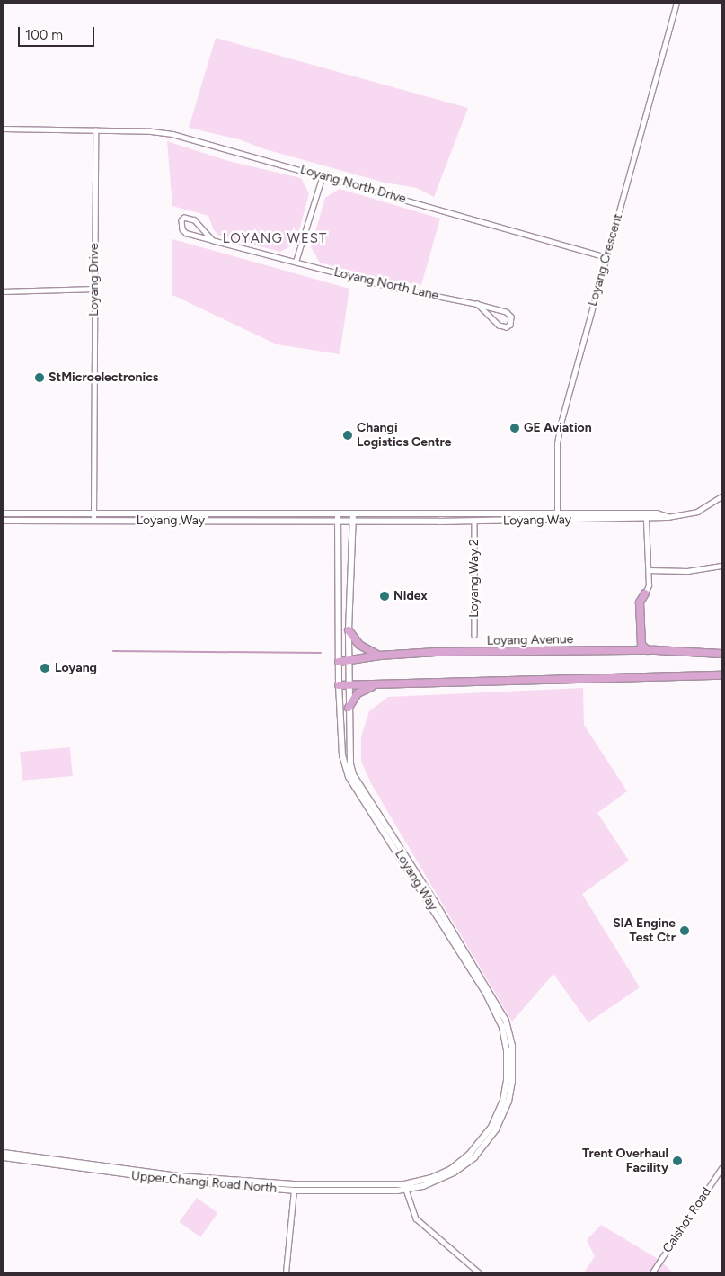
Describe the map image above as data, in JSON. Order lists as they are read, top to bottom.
{
  "streets": {
    "main road": ["Loyang Avenue"],
    "street": [
      "Loyang North Drive",
      "Loyang Crescent",
      "Loyang Drive",
      "Loyang North Lane",
      "Loyang Way",
      "Loyang Way 2",
      "Upper Changi Road North",
      "Calshot Road"
    ]
  },
  "crossings": [
    ["Loyang North Drive", "Loyang Crescent"],
    ["Loyang North Drive", "Loyang Drive"],
    ["Loyang Crescent", "Loyang Way"],
    ["Loyang Drive", "Loyang Way"],
    ["Loyang Way", "Loyang Way 2"],
    ["Loyang Way", "Loyang Avenue"],
    ["Loyang Way", "Upper Changi Road North"]
  ],
  "districts": ["LOYANG WEST"],
  "places": [
    "StMicroelectronics",
    "GE Aviation",
    "Changi Logistics Centre",
    "Nidex",
    "Loyang",
    "SIA Engine Test Ctr",
    "Trent Overhaul Facility"
  ],
  "scale_bar": "100 m"
}
